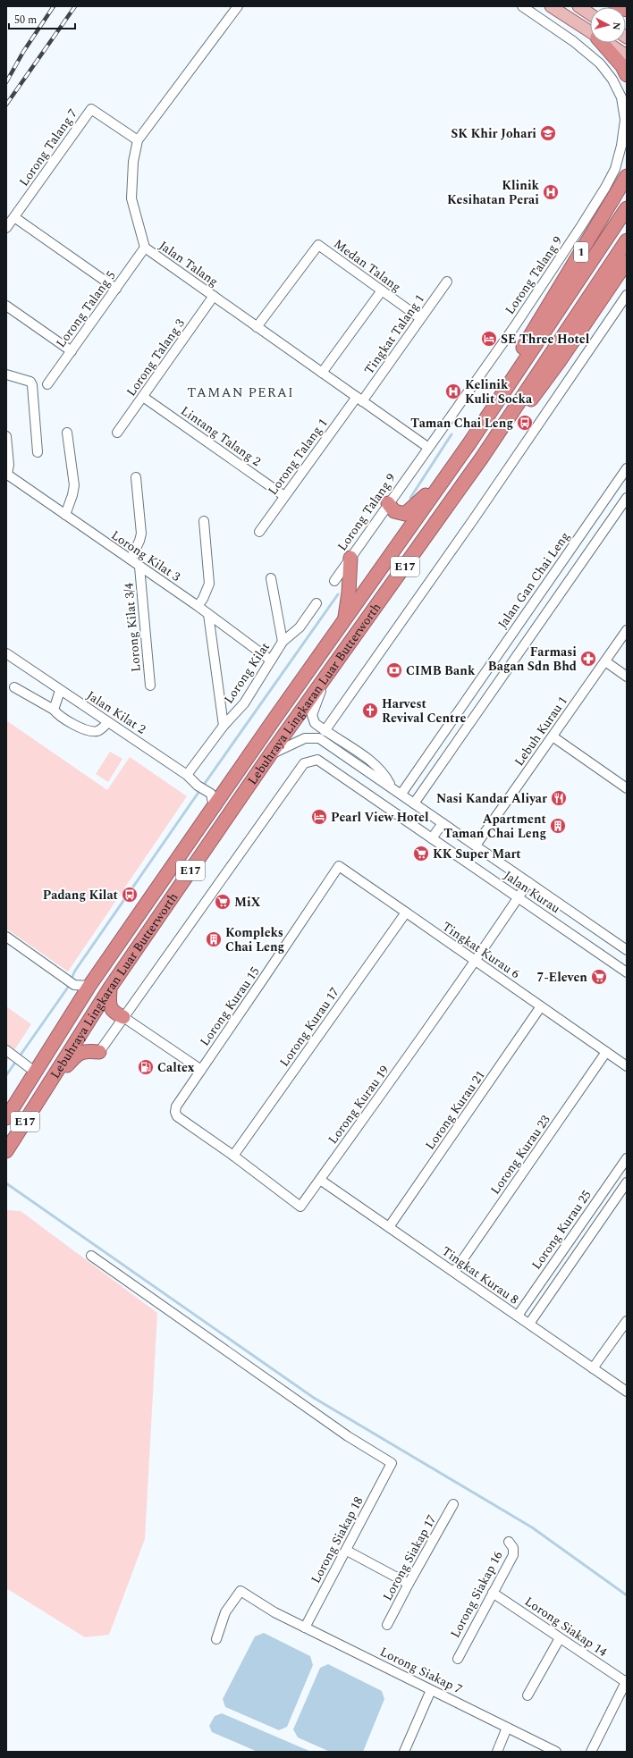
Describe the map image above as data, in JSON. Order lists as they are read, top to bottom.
{
  "streets": {
    "highway": ["1", "E17", "Lebuhraya Lingkaran Luar Butterworth"],
    "street": [
      "Lorong Talang 7",
      "Jalan Talang",
      "Medan Talang",
      "Lorong Talang 9",
      "Lorong Talang 5",
      "Tingkat Talang 1",
      "Lorong Talang 3",
      "Lintang Talang 2",
      "Lorong Talang 1",
      "Lorong Kilat 3",
      "Jalan Gan Chai Leng",
      "Lorong Kilat 3/4",
      "Lorong Kilat",
      "Jalan Kilat 2",
      "Lebuh Kurau 1",
      "Jalan Kurau",
      "Tingkat Kurau 6",
      "Lorong Kurau 15",
      "Lorong Kurau 17",
      "Lorong Kurau 19",
      "Lorong Kurau 21",
      "Lorong Kurau 23",
      "Lorong Kurau 25",
      "Tingkat Kurau 8",
      "Lorong Siakap 18",
      "Lorong Siakap 17",
      "Lorong Siakap 16",
      "Lorong Siakap 14",
      "Lorong Siakap 7"
    ]
  },
  "crossings": [
    ["Lorong Talang 7", "Jalan Talang"],
    ["1", "Lebuhraya Lingkaran Luar Butterworth"],
    ["Jalan Talang", "Medan Talang"],
    ["Jalan Talang", "Lorong Talang 9"],
    ["Jalan Talang", "Lorong Talang 5"],
    ["Jalan Talang", "Tingkat Talang 1"],
    ["Jalan Talang", "Lorong Talang 3"],
    ["Jalan Talang", "Lorong Talang 1"],
    ["Medan Talang", "Tingkat Talang 1"],
    ["Tingkat Talang 1", "Lorong Talang 1"],
    ["Lorong Talang 3", "Lintang Talang 2"],
    ["Lintang Talang 2", "Lorong Talang 1"],
    ["Lorong Kilat 3", "Lorong Kilat 3/4"],
    ["Lorong Kilat 3", "Lorong Kilat"],
    ["Jalan Gan Chai Leng", "Jalan Kurau"],
    ["Lorong Kilat", "Jalan Kilat 2"],
    ["Lebuhraya Lingkaran Luar Butterworth", "Jalan Kilat 2"],
    ["Lebuhraya Lingkaran Luar Butterworth", "Jalan Kurau"],
    ["Lebuh Kurau 1", "Jalan Kurau"],
    ["Jalan Kurau", "Lorong Kurau 19"],
    ["Tingkat Kurau 6", "Lorong Kurau 15"],
    ["Tingkat Kurau 6", "Lorong Kurau 17"],
    ["Tingkat Kurau 6", "Lorong Kurau 19"],
    ["Tingkat Kurau 6", "Lorong Kurau 21"],
    ["Tingkat Kurau 6", "Lorong Kurau 23"],
    ["Lorong Kurau 15", "Lorong Kurau 19"],
    ["Lorong Kurau 17", "Lorong Kurau 19"],
    ["Lorong Kurau 19", "Tingkat Kurau 8"],
    ["Lorong Kurau 21", "Tingkat Kurau 8"],
    ["Lorong Kurau 23", "Tingkat Kurau 8"],
    ["Lorong Kurau 25", "Tingkat Kurau 8"],
    ["Lorong Siakap 18", "Lorong Siakap 7"],
    ["Lorong Siakap 16", "Lorong Siakap 14"]
  ],
  "districts": ["TAMAN PERAI"],
  "places": {
    "school or university": ["SK Khir Johari"],
    "hospital": ["Klinik Kesihatan Perai", "Kelinik Kulit Socka"],
    "hotel": ["SE Three Hotel", "Pearl View Hotel"],
    "bus stop": ["Taman Chai Leng", "Padang Kilat"],
    "pharmacy": ["Farmasi Bagan Sdn Bhd"],
    "bank": ["CIMB Bank"],
    "church": ["Harvest Revival Centre"],
    "restaurant": ["Nasi Kandar Aliyar"],
    "building": ["Apartment Taman Chai Leng", "Kompleks Chai Leng"],
    "supermarket": ["KK Super Mart", "MiX", "7-Eleven"],
    "fuel station": ["Caltex"]
  },
  "scale_bar": "50 m",
  "north": "right"
}
